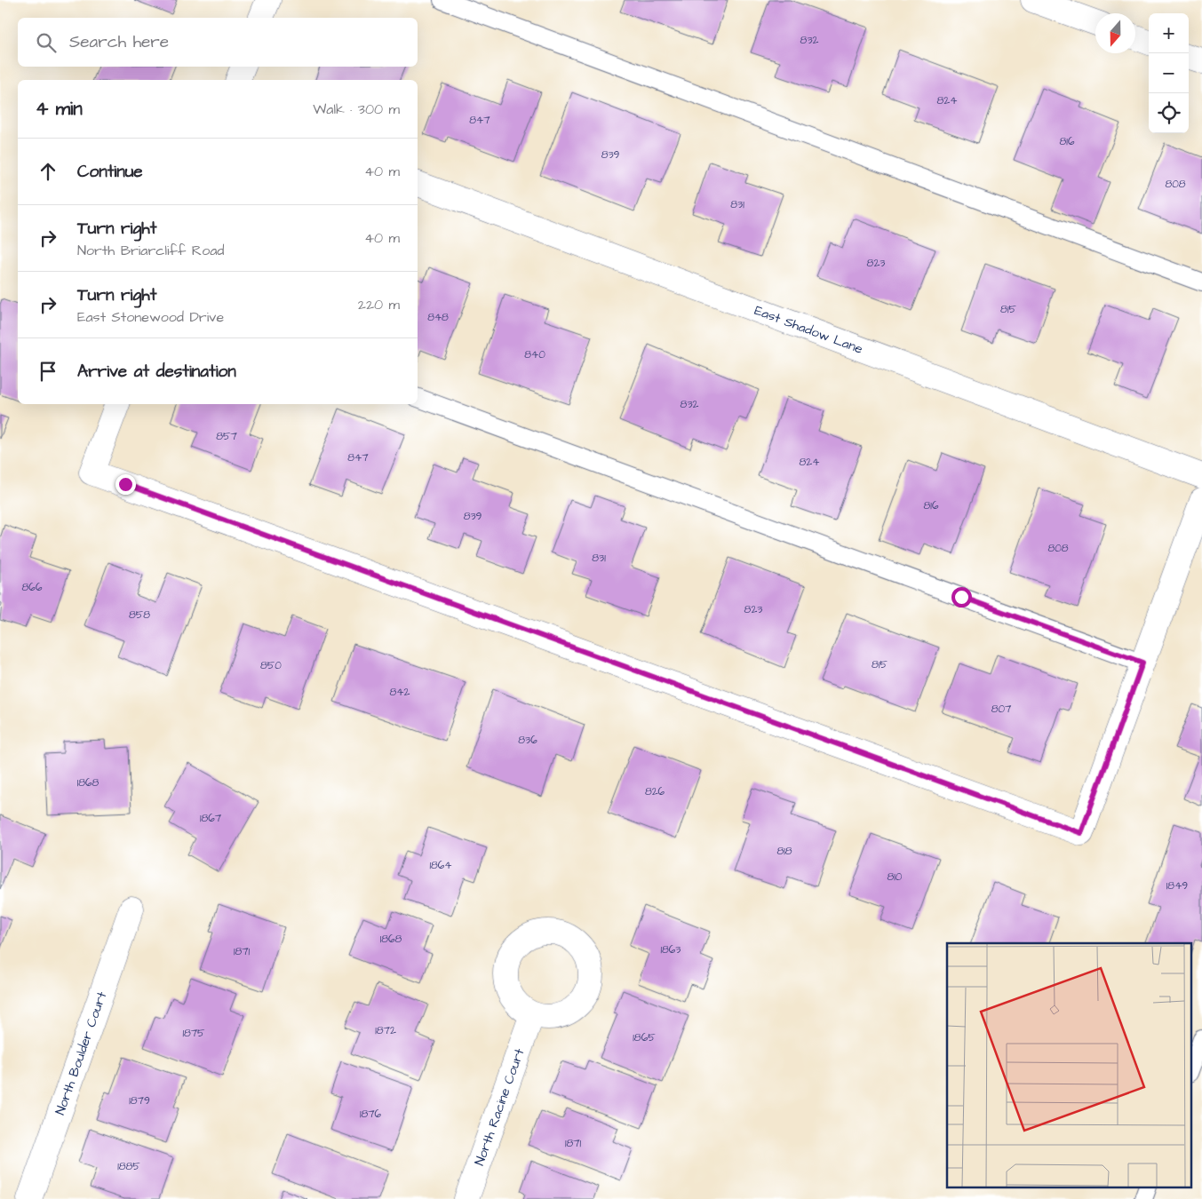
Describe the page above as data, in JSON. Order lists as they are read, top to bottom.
{
  "streets": {
    "street": ["East Shadow Lane", "North Boulder Court", "North Racine Court"]
  },
  "house_numbers": [
    "832",
    "824",
    "847",
    "816",
    "839",
    "808",
    "831",
    "823",
    "815",
    "848",
    "840",
    "832",
    "857",
    "847",
    "824",
    "816",
    "839",
    "808",
    "831",
    "866",
    "823",
    "858",
    "815",
    "850",
    "842",
    "807",
    "836",
    "1868",
    "826",
    "1867",
    "818",
    "1864",
    "810",
    "1849",
    "1868",
    "1863",
    "1871",
    "1872",
    "1875",
    "1865",
    "1879",
    "1876",
    "1871",
    "1885"
  ],
  "north": "bottom",
  "page": {
    "map_buttons": ["+", "−"],
    "search": "Search here",
    "heading": ["4 min", "Walk · 300 m"],
    "list": [
      ["Continue", "40 m"],
      ["Turn right", "North Briarcliff Road", "40 m"],
      ["Turn right", "East Stonewood Drive", "220 m"],
      "Arrive at destination"
    ]
  }
}
